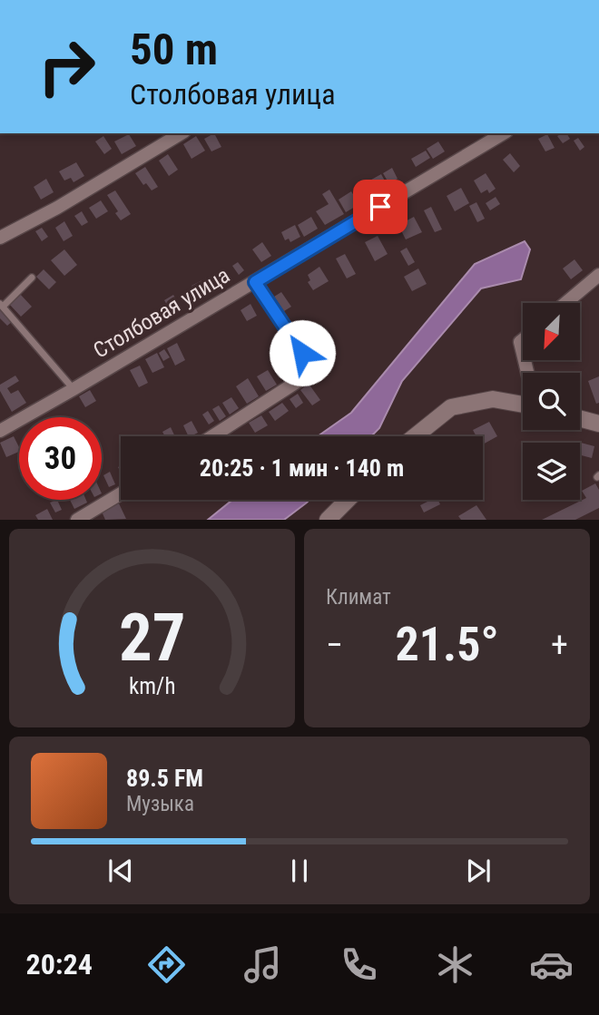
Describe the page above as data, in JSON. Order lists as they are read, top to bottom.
{
  "streets": {
    "street": ["Столбовая улица"]
  },
  "north": "bottom left",
  "page": {
    "turn": ["50 m", "Столбовая улица"],
    "limit": "30",
    "trip": "20:25 · 1 мин · 140 m",
    "tile": "Климат",
    "heat": ["−", "21.5°", "+"],
    "song": ["89.5 FM", "Музыка"],
    "tabs": "20:24",
    "gauge": ["27", "km/h"]
  }
}
